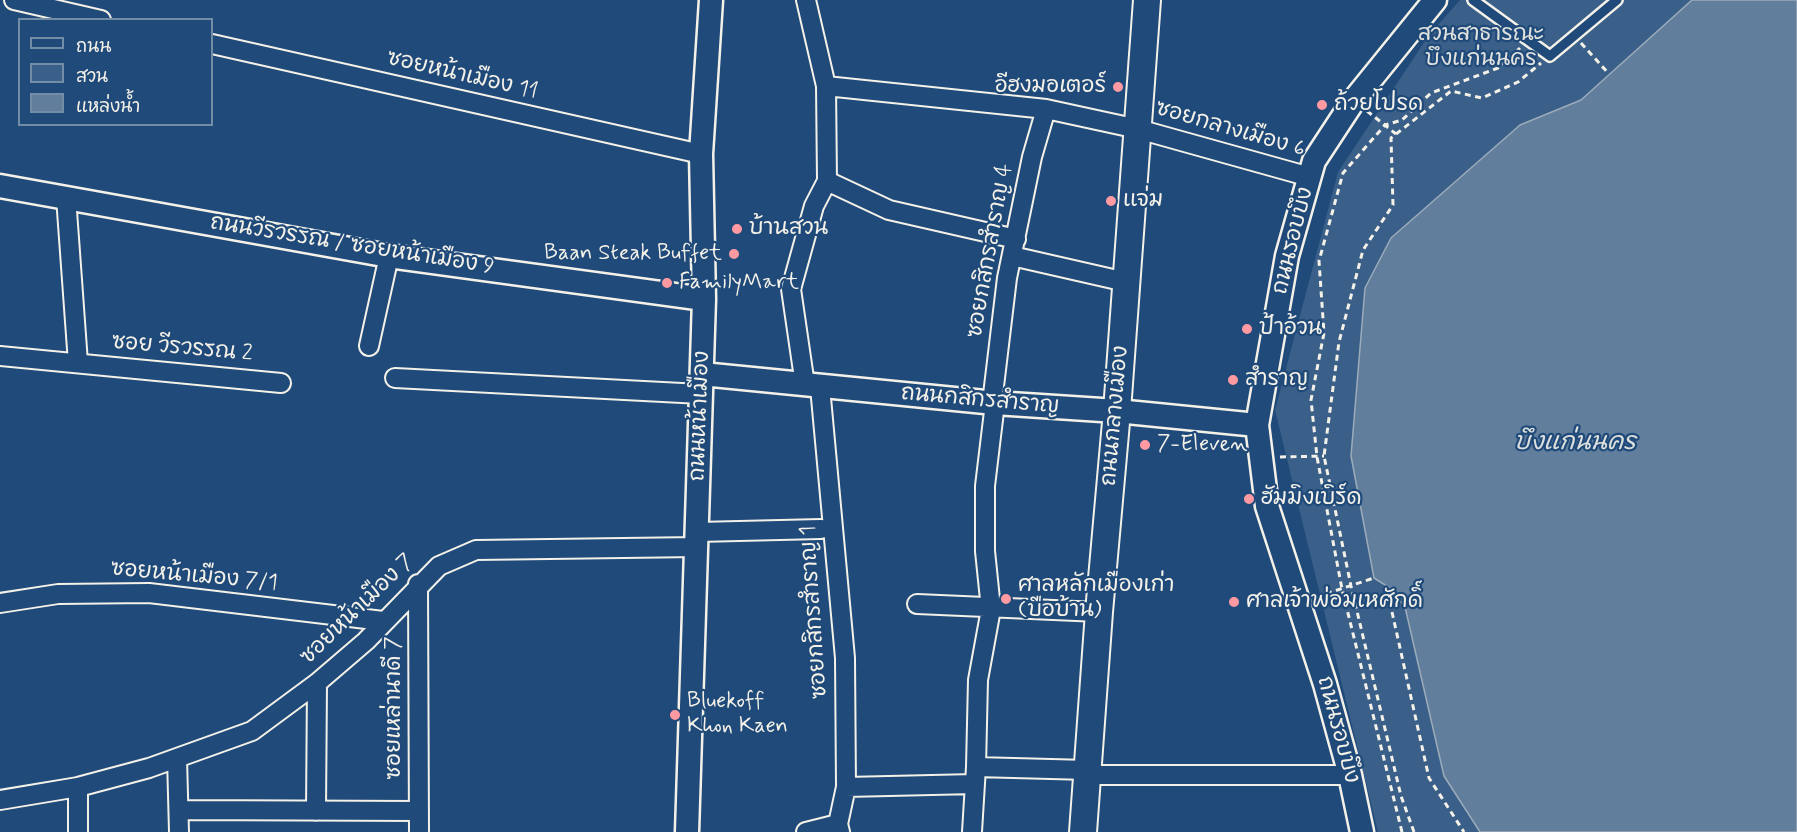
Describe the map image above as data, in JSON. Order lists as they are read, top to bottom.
{
  "streets": {
    "main road": ["ถนนกลางเมือง"],
    "street": [
      "ซอยหน้าเมือง 11",
      "ซอยกลางเมือง 6",
      "ถนนรอบบึง",
      "ถนนวีรวรรณ / ซอยหน้าเมือง 9",
      "ซอยกสิกรสำราญ 4",
      "ซอย วีรวรรณ 2",
      "ถนนกสิกรสำราญ",
      "ถนนหน้าเมือง",
      "ซอยหน้าเมือง 7/1",
      "ซอยหน้าเมือง 7",
      "ซอยกสิกรสำราญ 1",
      "ซอยเหล่านาดี 7"
    ]
  },
  "crossings": [
    ["ซอยหน้าเมือง 11", "ถนนหน้าเมือง"],
    ["ซอยกลางเมือง 6", "ถนนรอบบึง"],
    ["ซอยกลางเมือง 6", "ซอยกสิกรสำราญ 4"],
    ["ซอยกลางเมือง 6", "ถนนกลางเมือง"],
    ["ถนนรอบบึง", "ถนนกสิกรสำราญ"],
    ["ถนนวีรวรรณ / ซอยหน้าเมือง 9", "ซอย วีรวรรณ 2"],
    ["ถนนวีรวรรณ / ซอยหน้าเมือง 9", "ถนนหน้าเมือง"],
    ["ซอยกสิกรสำราญ 4", "ถนนกสิกรสำราญ"],
    ["ถนนกสิกรสำราญ", "ถนนหน้าเมือง"],
    ["ถนนกสิกรสำราญ", "ถนนกลางเมือง"],
    ["ถนนกสิกรสำราญ", "ซอยกสิกรสำราญ 1"],
    ["ถนนหน้าเมือง", "ซอยหน้าเมือง 7"],
    ["ซอยหน้าเมือง 7/1", "ซอยหน้าเมือง 7"],
    ["ซอยหน้าเมือง 7", "ซอยเหล่านาดี 7"]
  ],
  "water": ["บึงแก่นนคร"],
  "parks": ["สวนสาธารณะ บึงแก่นนคร"],
  "places": [
    "อีฮงมอเตอร์",
    "ถ้วยโปรด",
    "แจ่ม",
    "บ้านสวน",
    "Baan Steak Buffet",
    "FamilyMart",
    "ป้าอ้วน",
    "สำราญ",
    "7-Eleven",
    "ฮัมมิงเบิร์ด",
    "ศาลหลักเมืองเก่า (บือบ้าน)",
    "ศาลเจ้าพ่อมเหศักดิ์",
    "Bluekoff Khon Kaen"
  ],
  "legend": ["ถนน", "สวน", "แหล่งน้ำ"]
}
